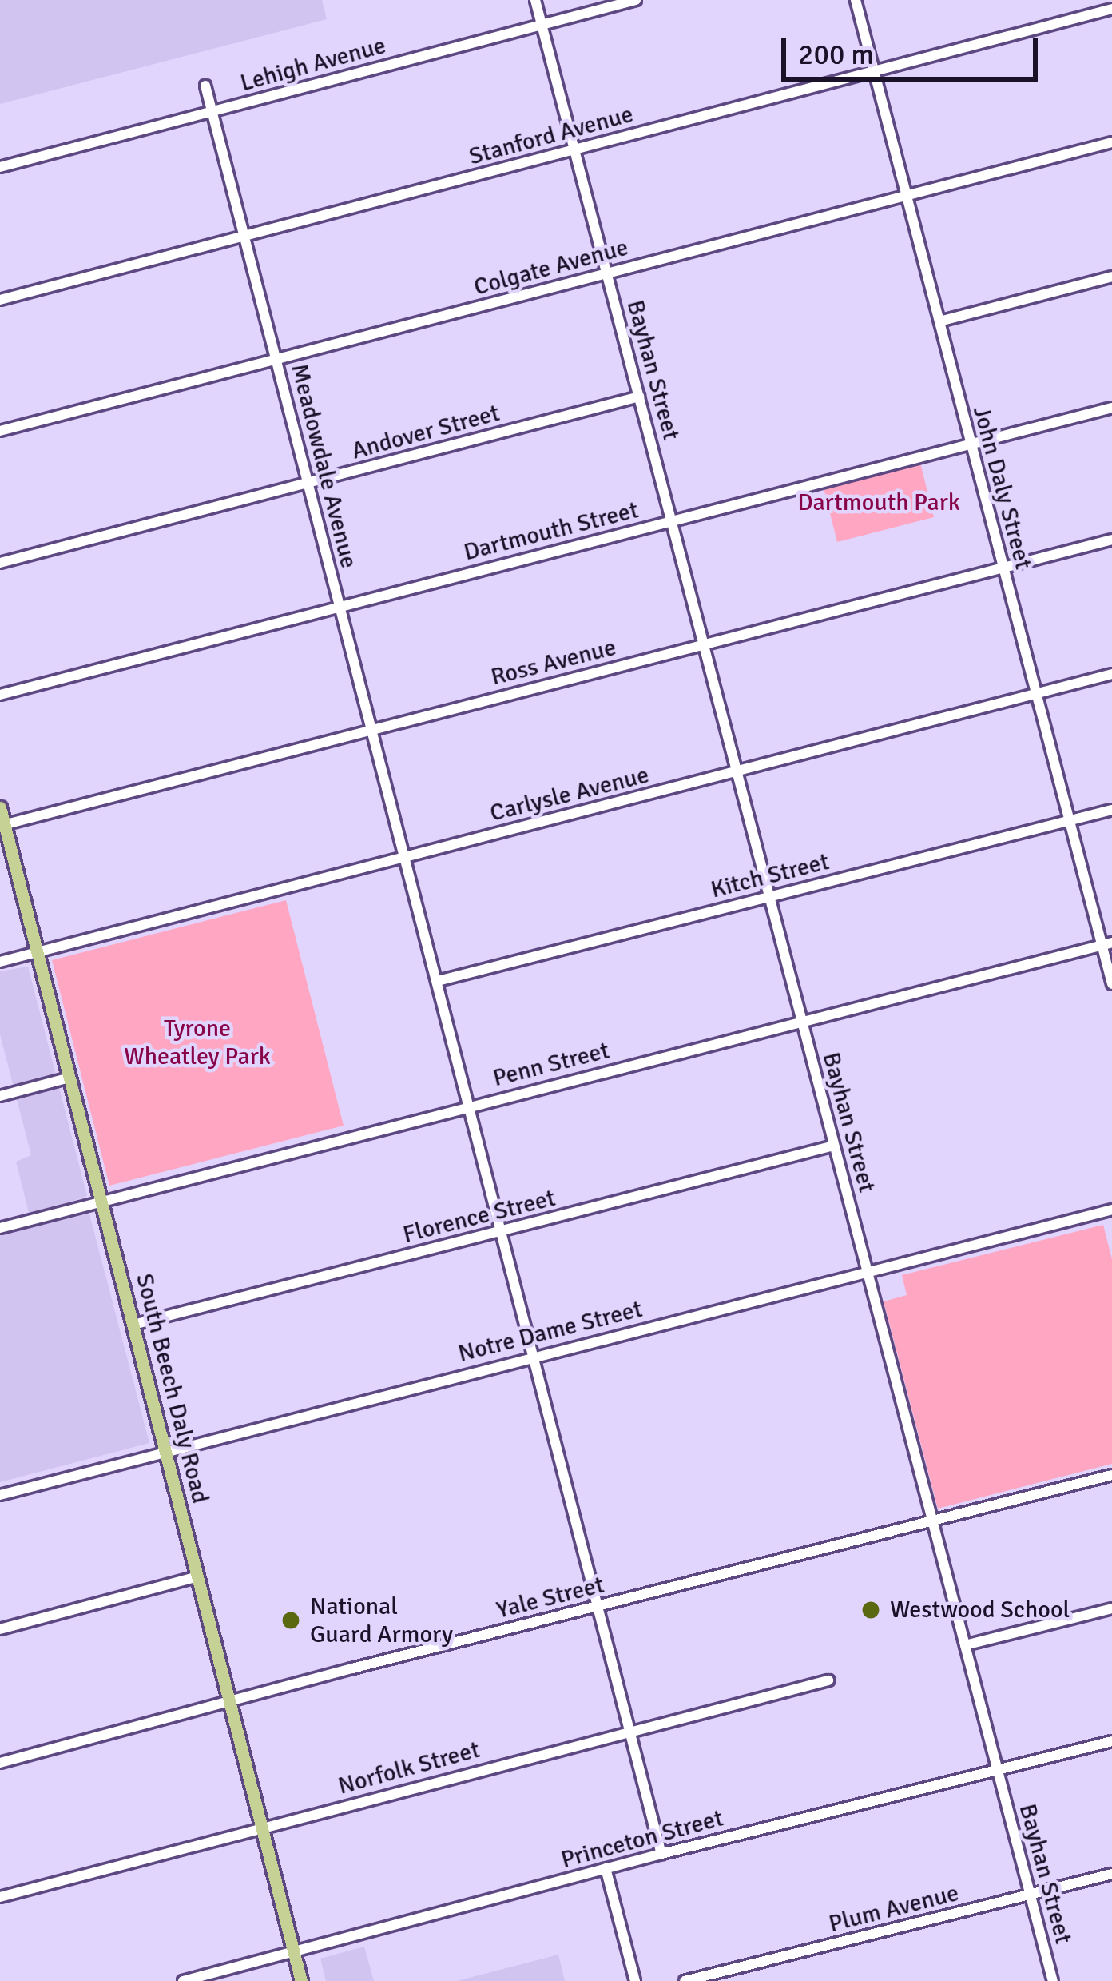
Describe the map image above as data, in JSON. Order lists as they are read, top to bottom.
{
  "streets": {
    "main road": ["South Beech Daly Road"],
    "street": [
      "Lehigh Avenue",
      "Stanford Avenue",
      "Colgate Avenue",
      "Bayhan Street",
      "Andover Street",
      "Meadowdale Avenue",
      "John Daly Street",
      "Dartmouth Street",
      "Ross Avenue",
      "Carlysle Avenue",
      "Kitch Street",
      "Penn Street",
      "Florence Street",
      "Notre Dame Street",
      "Yale Street",
      "Norfolk Street",
      "Princeton Street",
      "Plum Avenue"
    ]
  },
  "crossings": [
    ["Lehigh Avenue", "Bayhan Street"],
    ["Lehigh Avenue", "Meadowdale Avenue"],
    ["Stanford Avenue", "Bayhan Street"],
    ["Stanford Avenue", "Meadowdale Avenue"],
    ["Stanford Avenue", "John Daly Street"],
    ["Colgate Avenue", "Bayhan Street"],
    ["Colgate Avenue", "Meadowdale Avenue"],
    ["Colgate Avenue", "John Daly Street"],
    ["Bayhan Street", "Andover Street"],
    ["Bayhan Street", "Dartmouth Street"],
    ["Bayhan Street", "Ross Avenue"],
    ["Bayhan Street", "Carlysle Avenue"],
    ["Bayhan Street", "Kitch Street"],
    ["Bayhan Street", "Penn Street"],
    ["Bayhan Street", "Florence Street"],
    ["Bayhan Street", "Notre Dame Street"],
    ["Bayhan Street", "Yale Street"],
    ["Bayhan Street", "Princeton Street"],
    ["Bayhan Street", "Plum Avenue"],
    ["Andover Street", "Meadowdale Avenue"],
    ["Meadowdale Avenue", "Dartmouth Street"],
    ["Meadowdale Avenue", "Ross Avenue"],
    ["Meadowdale Avenue", "Carlysle Avenue"],
    ["Meadowdale Avenue", "Kitch Street"],
    ["Meadowdale Avenue", "Penn Street"],
    ["John Daly Street", "Dartmouth Street"],
    ["John Daly Street", "Ross Avenue"],
    ["John Daly Street", "Carlysle Avenue"],
    ["John Daly Street", "Kitch Street"],
    ["John Daly Street", "Penn Street"],
    ["Ross Avenue", "South Beech Daly Road"],
    ["Carlysle Avenue", "South Beech Daly Road"],
    ["Penn Street", "South Beech Daly Road"],
    ["Florence Street", "South Beech Daly Road"],
    ["Notre Dame Street", "South Beech Daly Road"],
    ["South Beech Daly Road", "Yale Street"],
    ["South Beech Daly Road", "Norfolk Street"],
    ["South Beech Daly Road", "Princeton Street"]
  ],
  "parks": ["Dartmouth Park", "Tyrone Wheatley Park"],
  "places": ["Westwood School", "National Guard Armory"],
  "scale_bar": "200 m"
}
